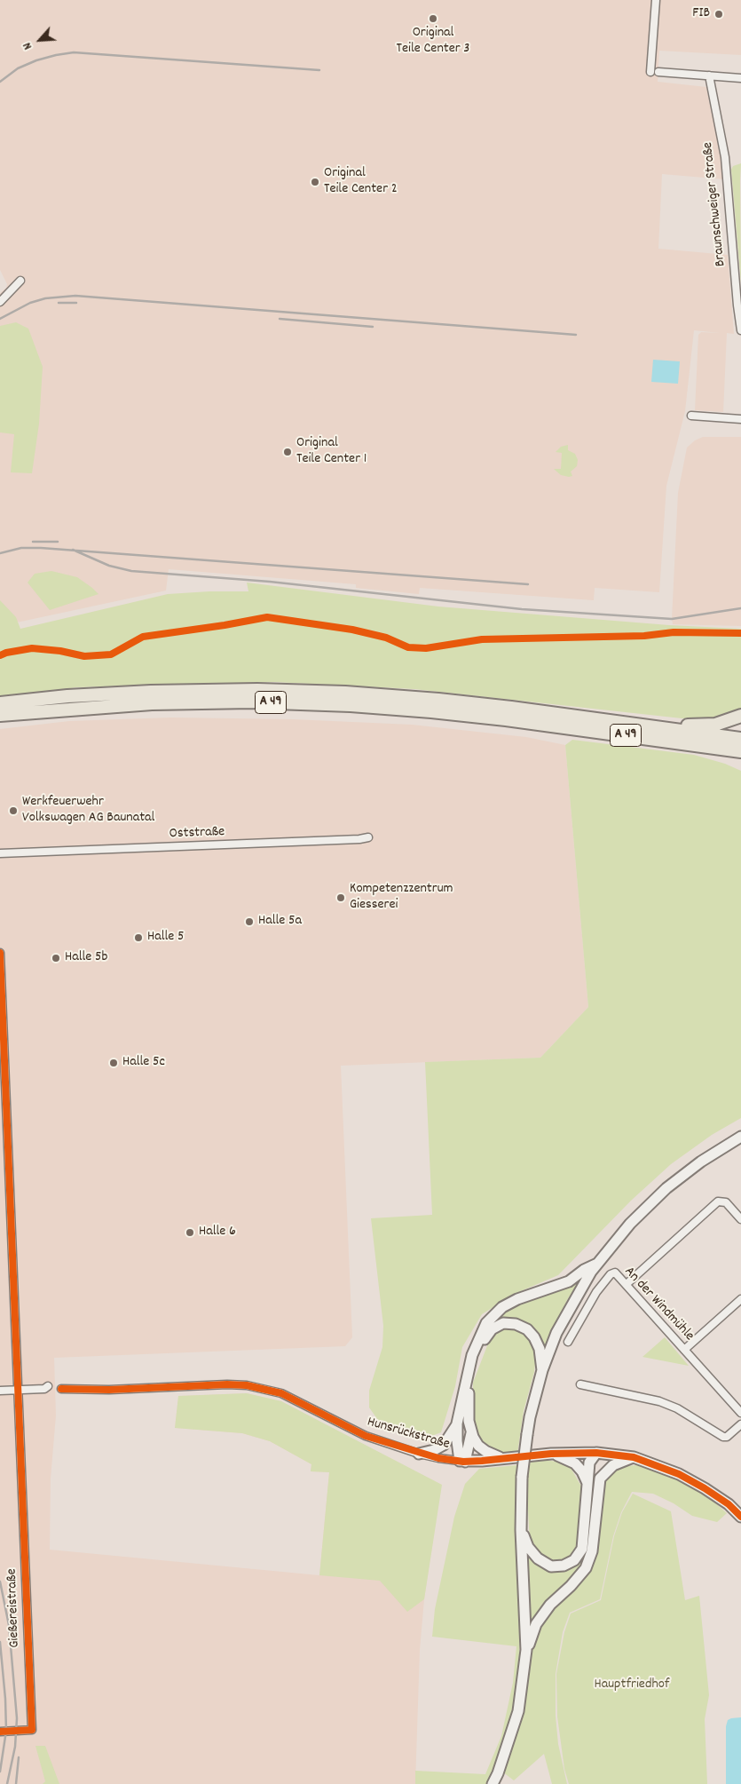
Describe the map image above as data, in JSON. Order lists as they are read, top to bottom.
{
  "streets": {
    "highway": ["A 49"],
    "main road": ["Hunsrückstraße"],
    "street": [
      "Braunschweiger Straße",
      "Oststraße",
      "An der Windmühle",
      "Gießereistraße"
    ]
  },
  "crossings": [
    ["Hunsrückstraße", "Gießereistraße"]
  ],
  "parks": ["Hauptfriedhof"],
  "places": [
    "FIB",
    "Original Teile Center 3",
    "Original Teile Center 2",
    "Original Teile Center 1",
    "Werkfeuerwehr Volkswagen AG Baunatal",
    "Kompetenzzentrum Giesserei",
    "Halle 5a",
    "Halle 5",
    "Halle 5b",
    "Halle 5c",
    "Halle 6"
  ],
  "north": "bottom left"
}
